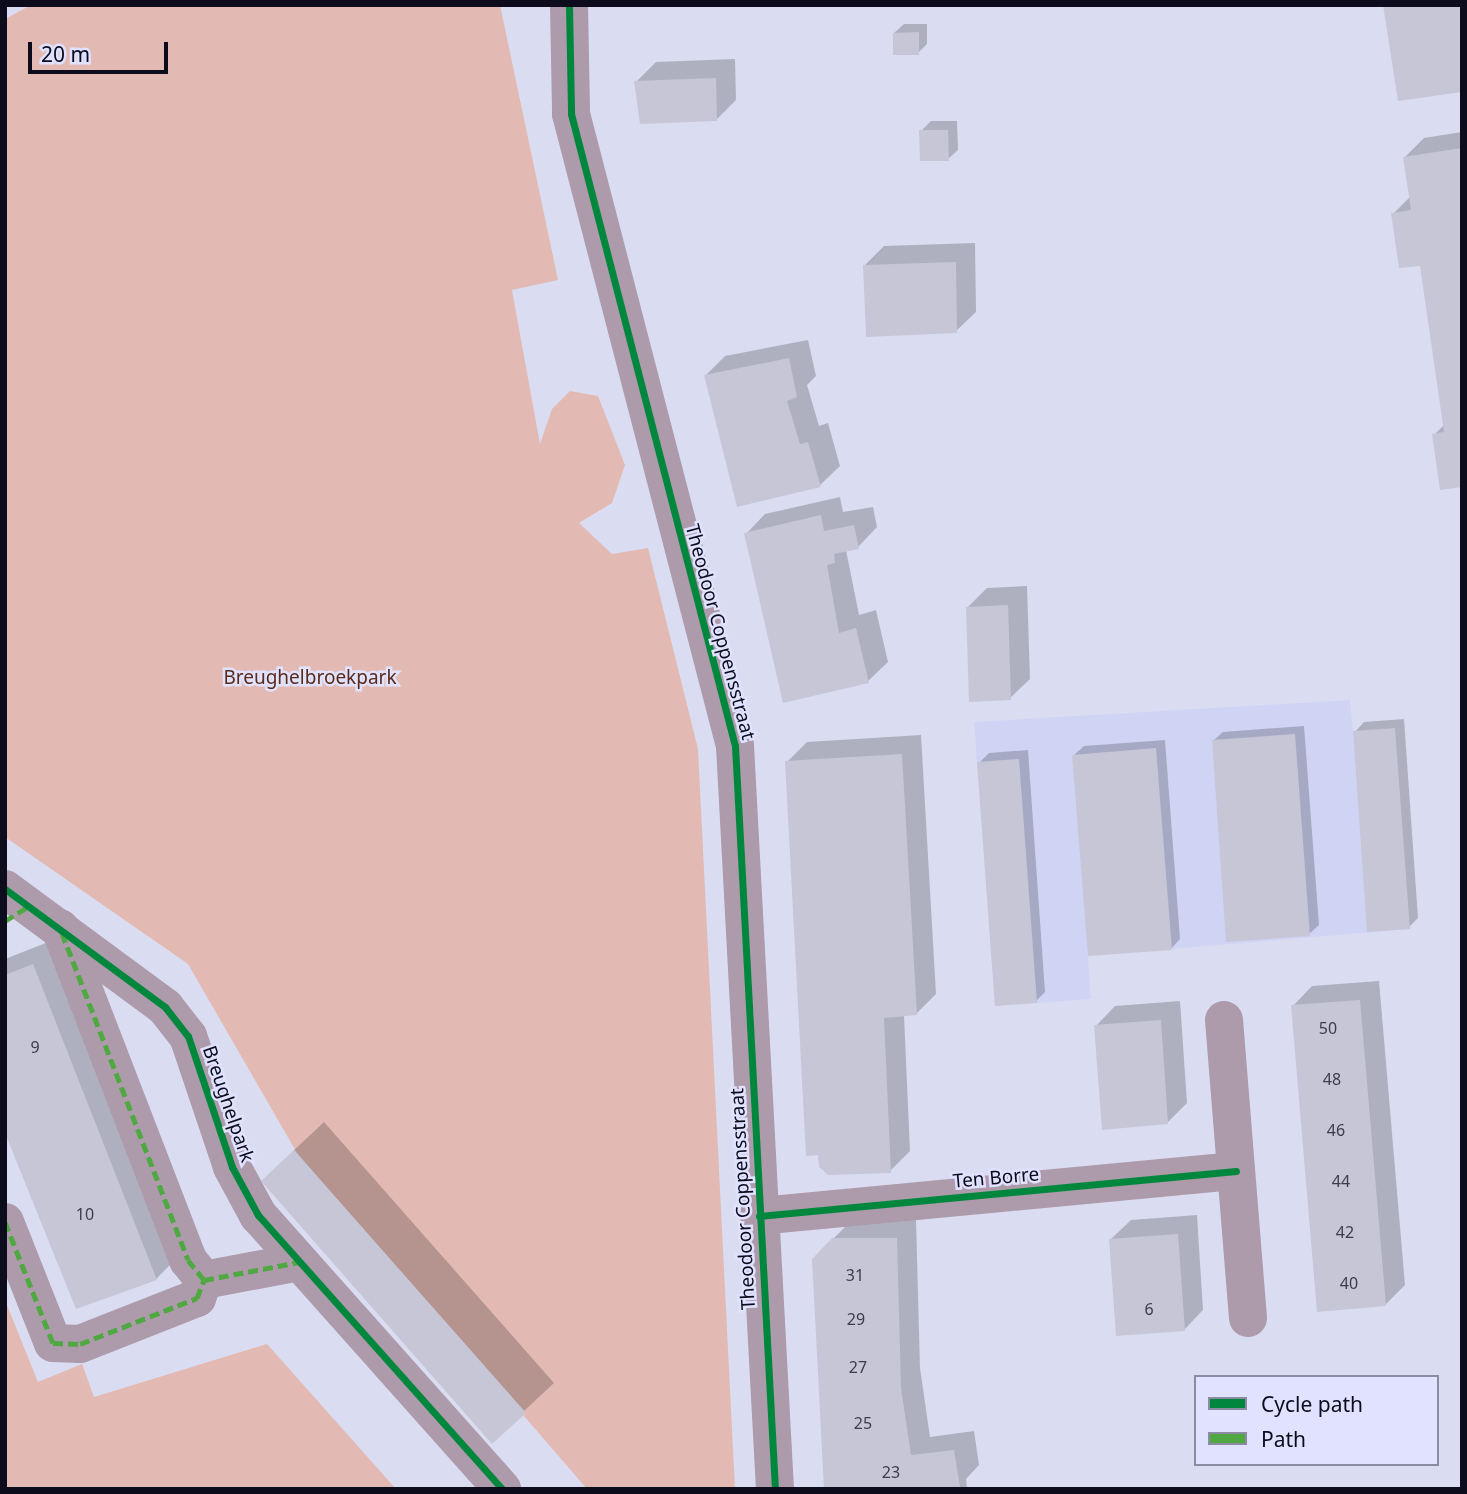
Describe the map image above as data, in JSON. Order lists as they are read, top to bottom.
{
  "streets": {
    "street": ["Theodoor Coppensstraat", "Breughelpark", "Ten Borre"]
  },
  "crossings": [
    ["Theodoor Coppensstraat", "Ten Borre"]
  ],
  "parks": ["Breughelbroekpark"],
  "house_numbers": [
    "50",
    "9",
    "48",
    "46",
    "44",
    "10",
    "42",
    "31",
    "40",
    "6",
    "29",
    "27",
    "25",
    "23"
  ],
  "legend": ["Cycle path", "Path"],
  "scale_bar": "20 m"
}
